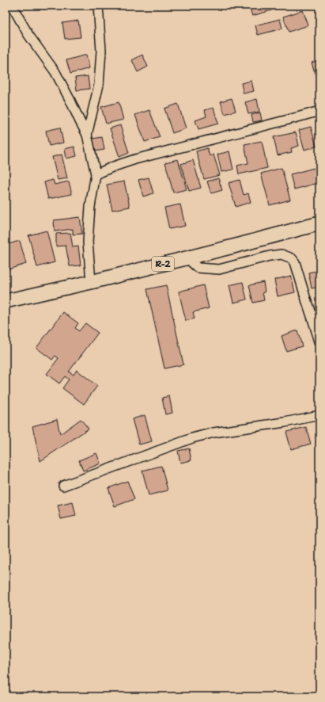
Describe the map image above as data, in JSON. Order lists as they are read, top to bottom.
{
  "streets": {
    "main road": ["R-2"]
  }
}
